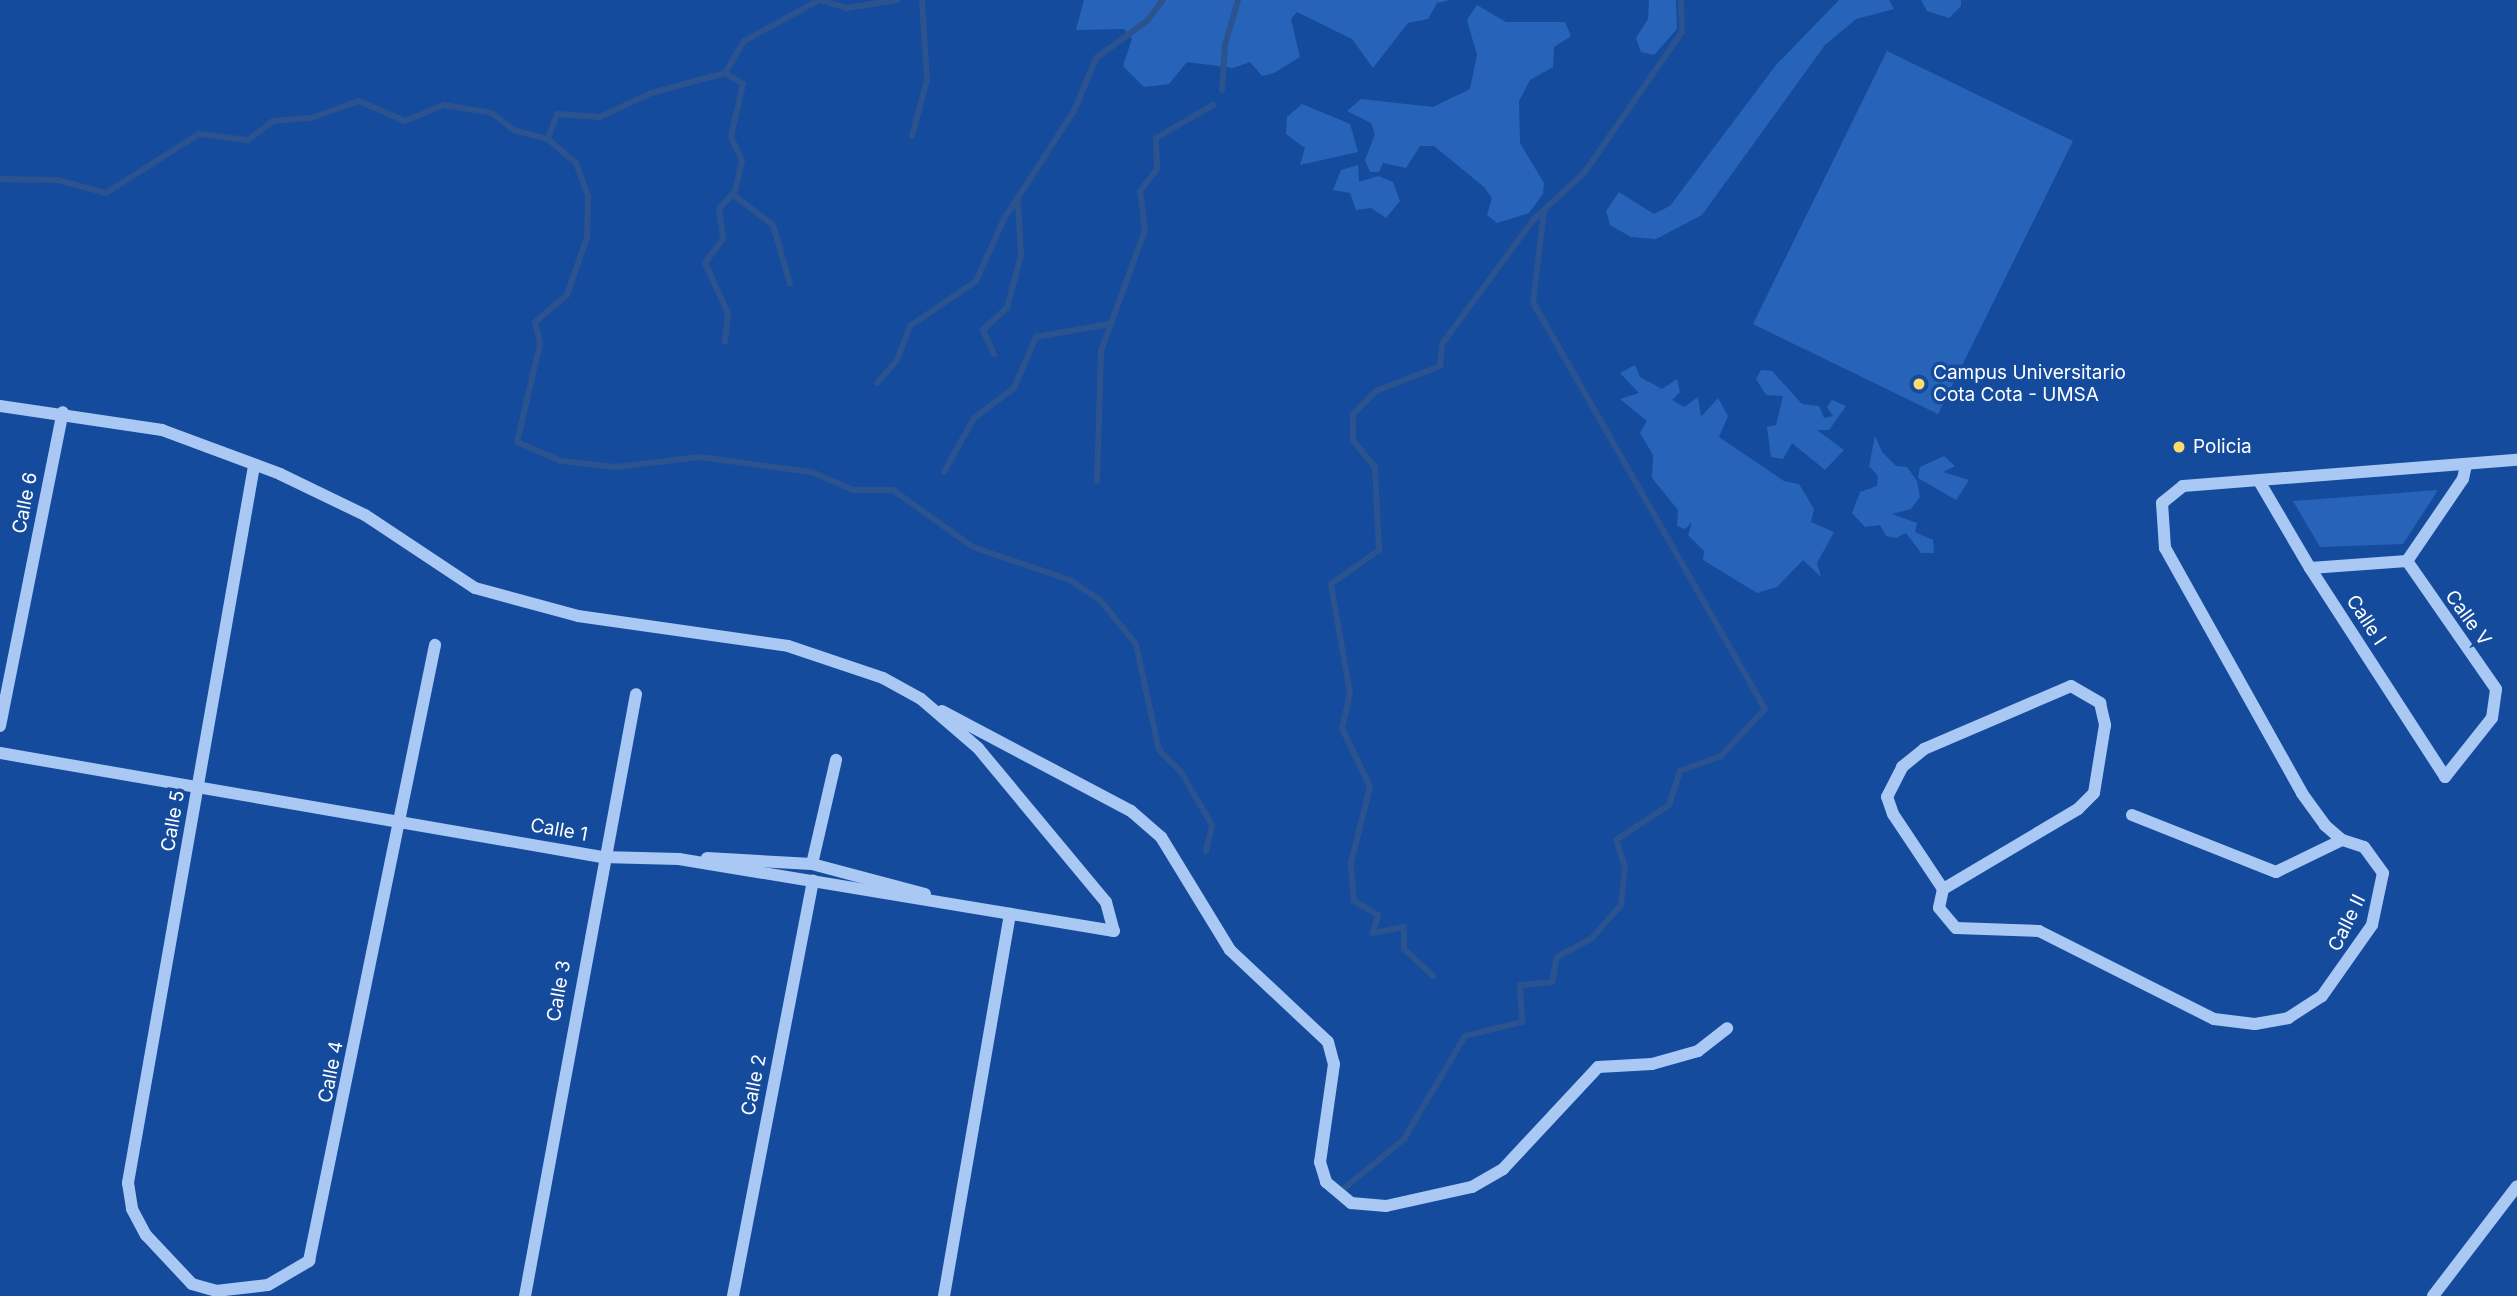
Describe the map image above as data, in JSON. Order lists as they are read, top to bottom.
{
  "streets": {
    "street": [
      "Calle 6",
      "Calle V",
      "Calle I",
      "Calle 5",
      "Calle 1",
      "Calle II",
      "Calle 3",
      "Calle 4",
      "Calle 2"
    ]
  },
  "crossings": [
    ["Calle V", "Calle I"],
    ["Calle I", "Calle II"],
    ["Calle 5", "Calle 1"],
    ["Calle 5", "Calle 4"],
    ["Calle 1", "Calle 3"],
    ["Calle 1", "Calle 4"],
    ["Calle 1", "Calle 2"]
  ],
  "places": ["Campus Universitario Cota Cota - UMSA", "Policia"]
}
